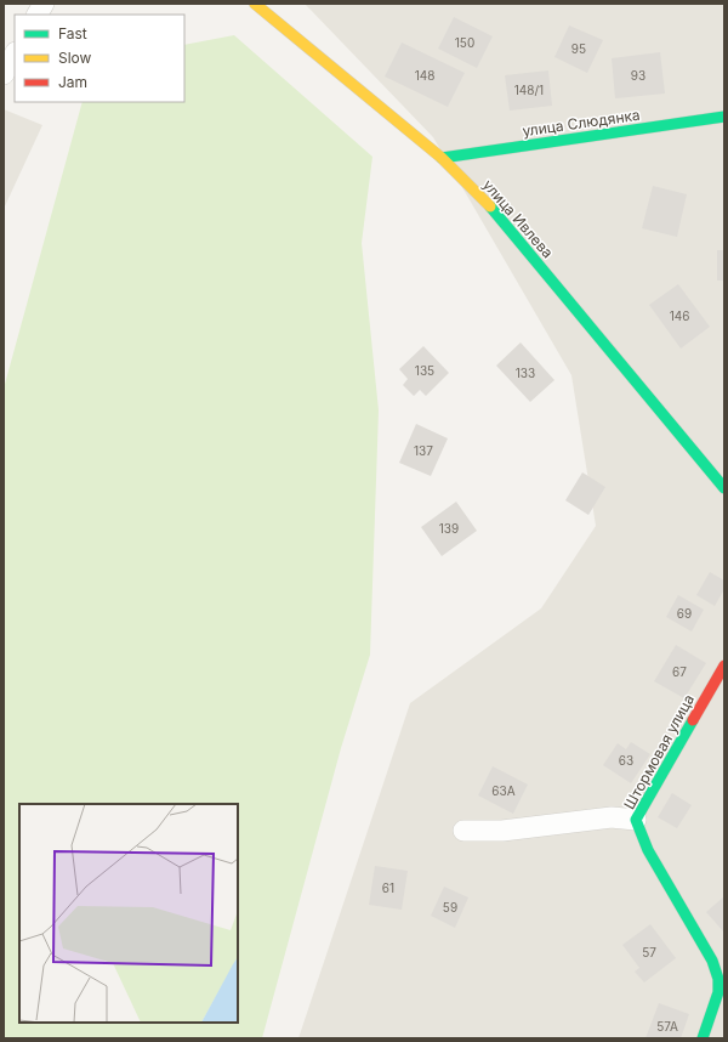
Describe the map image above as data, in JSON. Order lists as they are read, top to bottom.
{
  "streets": {
    "street": ["улица Слюдянка", "улица Ивлева", "Штормовая улица"]
  },
  "crossings": [
    ["улица Слюдянка", "улица Ивлева"]
  ],
  "house_numbers": [
    "150",
    "95",
    "148",
    "93",
    "148/1",
    "146",
    "135",
    "133",
    "137",
    "139",
    "69",
    "67",
    "63",
    "63А",
    "61",
    "59",
    "57",
    "57А"
  ],
  "legend": ["Fast", "Slow", "Jam"]
}
